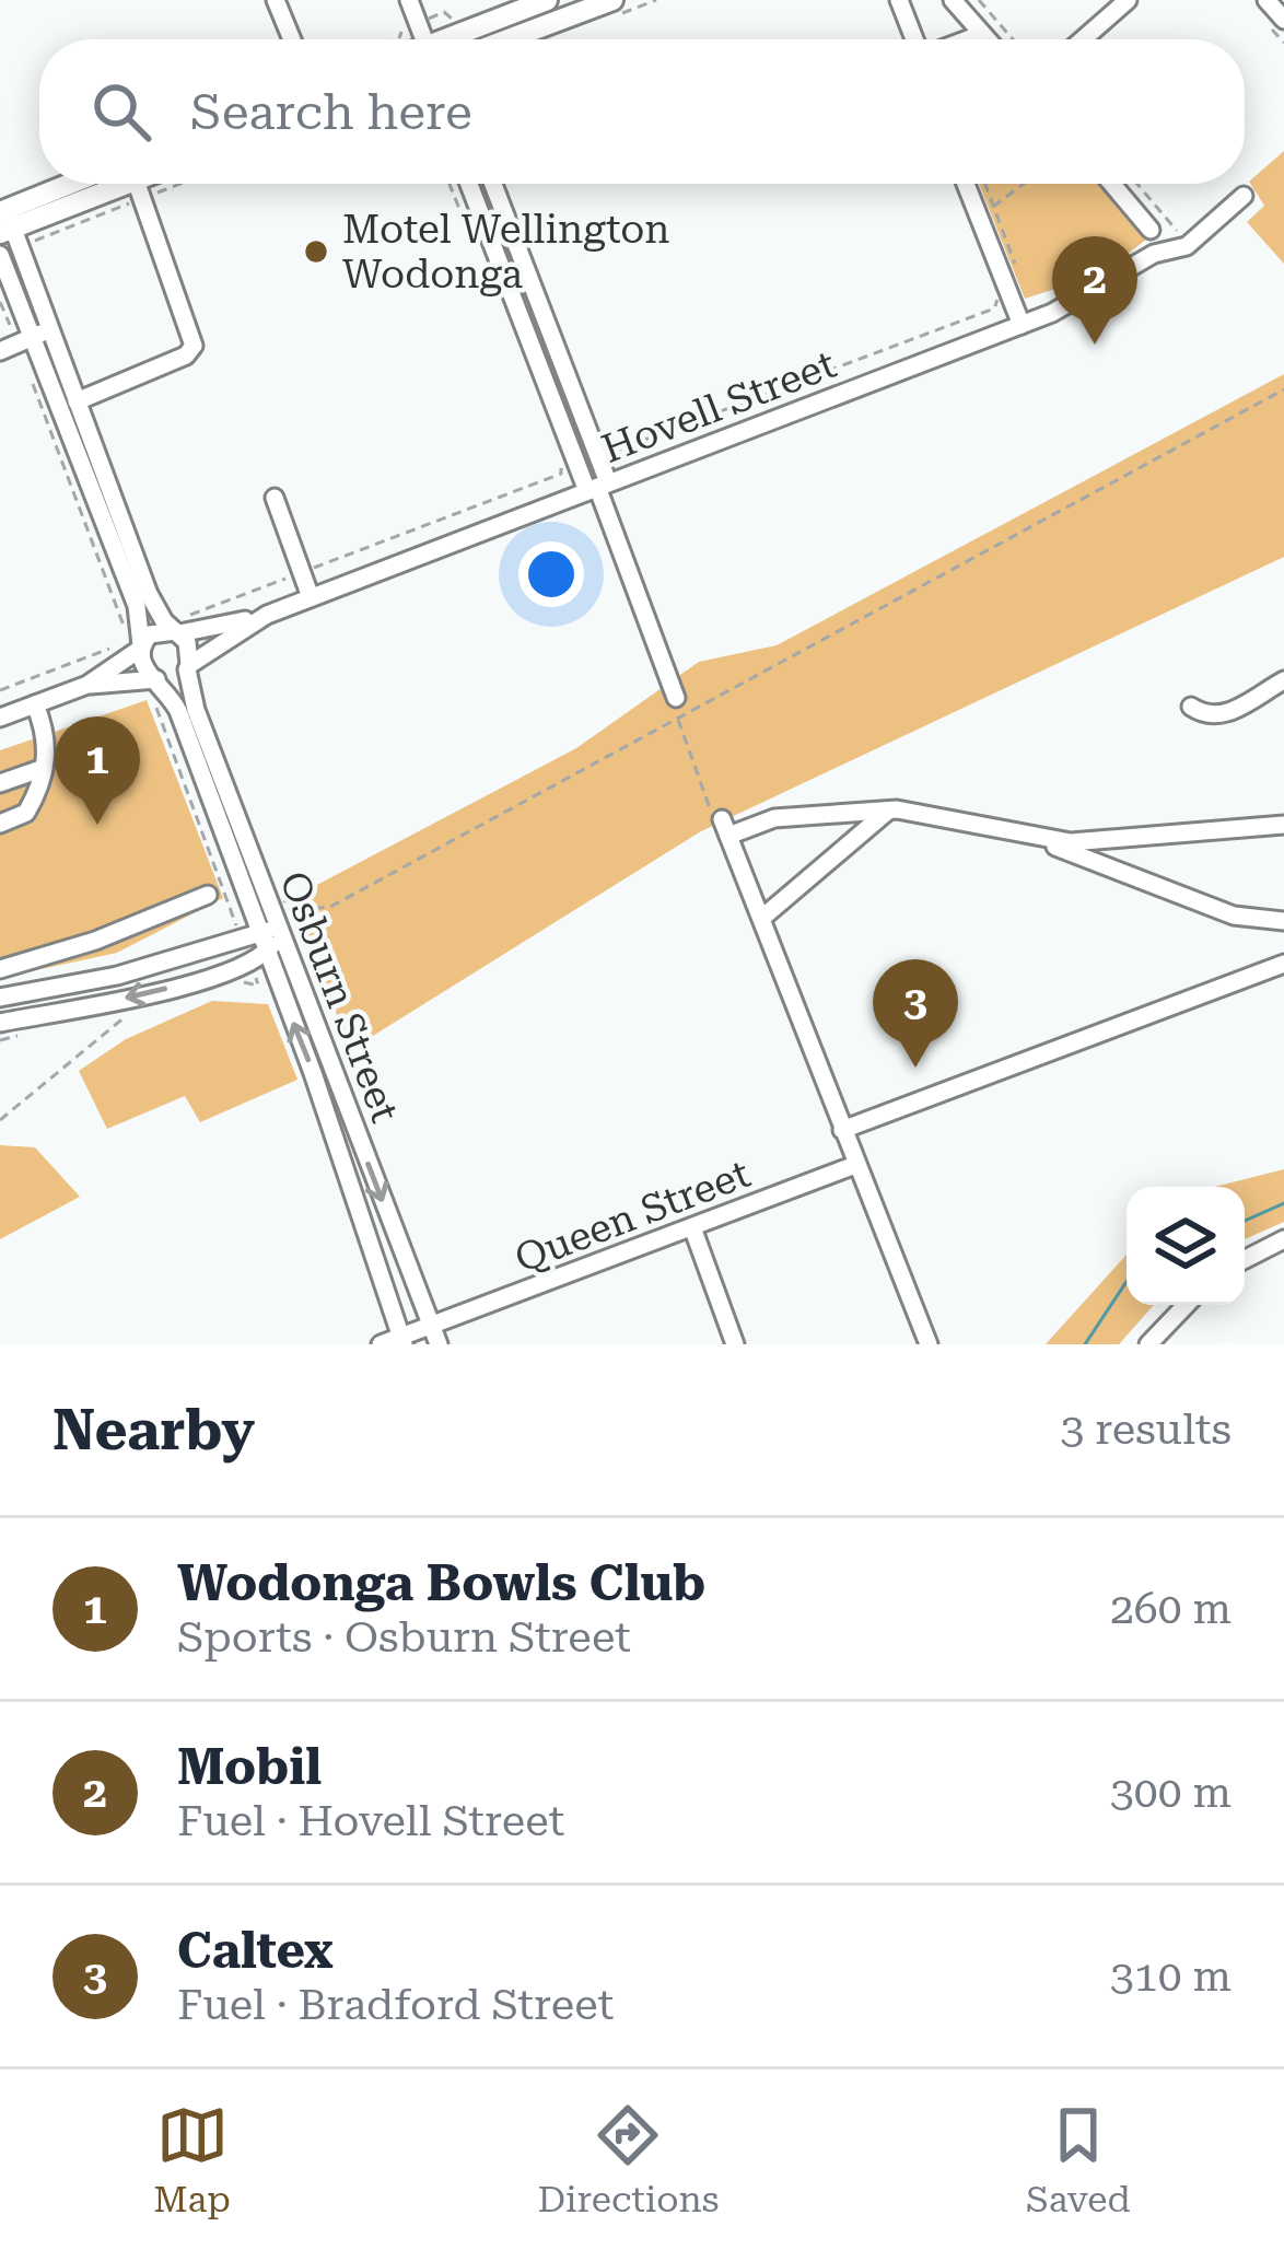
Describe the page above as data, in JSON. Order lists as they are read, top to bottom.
{
  "streets": {
    "street": ["Hovell Street", "Osburn Street", "Queen Street"]
  },
  "crossings": [
    ["Hovell Street", "Osburn Street"],
    ["Osburn Street", "Queen Street"]
  ],
  "places": ["Motel Wellington Wodonga"],
  "page": {
    "search": "Search here",
    "pins": ["2", "1", "3"],
    "heading": ["Nearby", "3 results"],
    "list": [
      {
        "mark": "1",
        "name": "Wodonga Bowls Club",
        "note": "Sports · Osburn Street",
        "value": "260 m"
      },
      {
        "mark": "2",
        "name": "Mobil",
        "note": "Fuel · Hovell Street",
        "value": "300 m"
      },
      {
        "mark": "3",
        "name": "Caltex",
        "note": "Fuel · Bradford Street",
        "value": "310 m"
      }
    ],
    "nav": ["Map", "Directions", "Saved"]
  }
}
